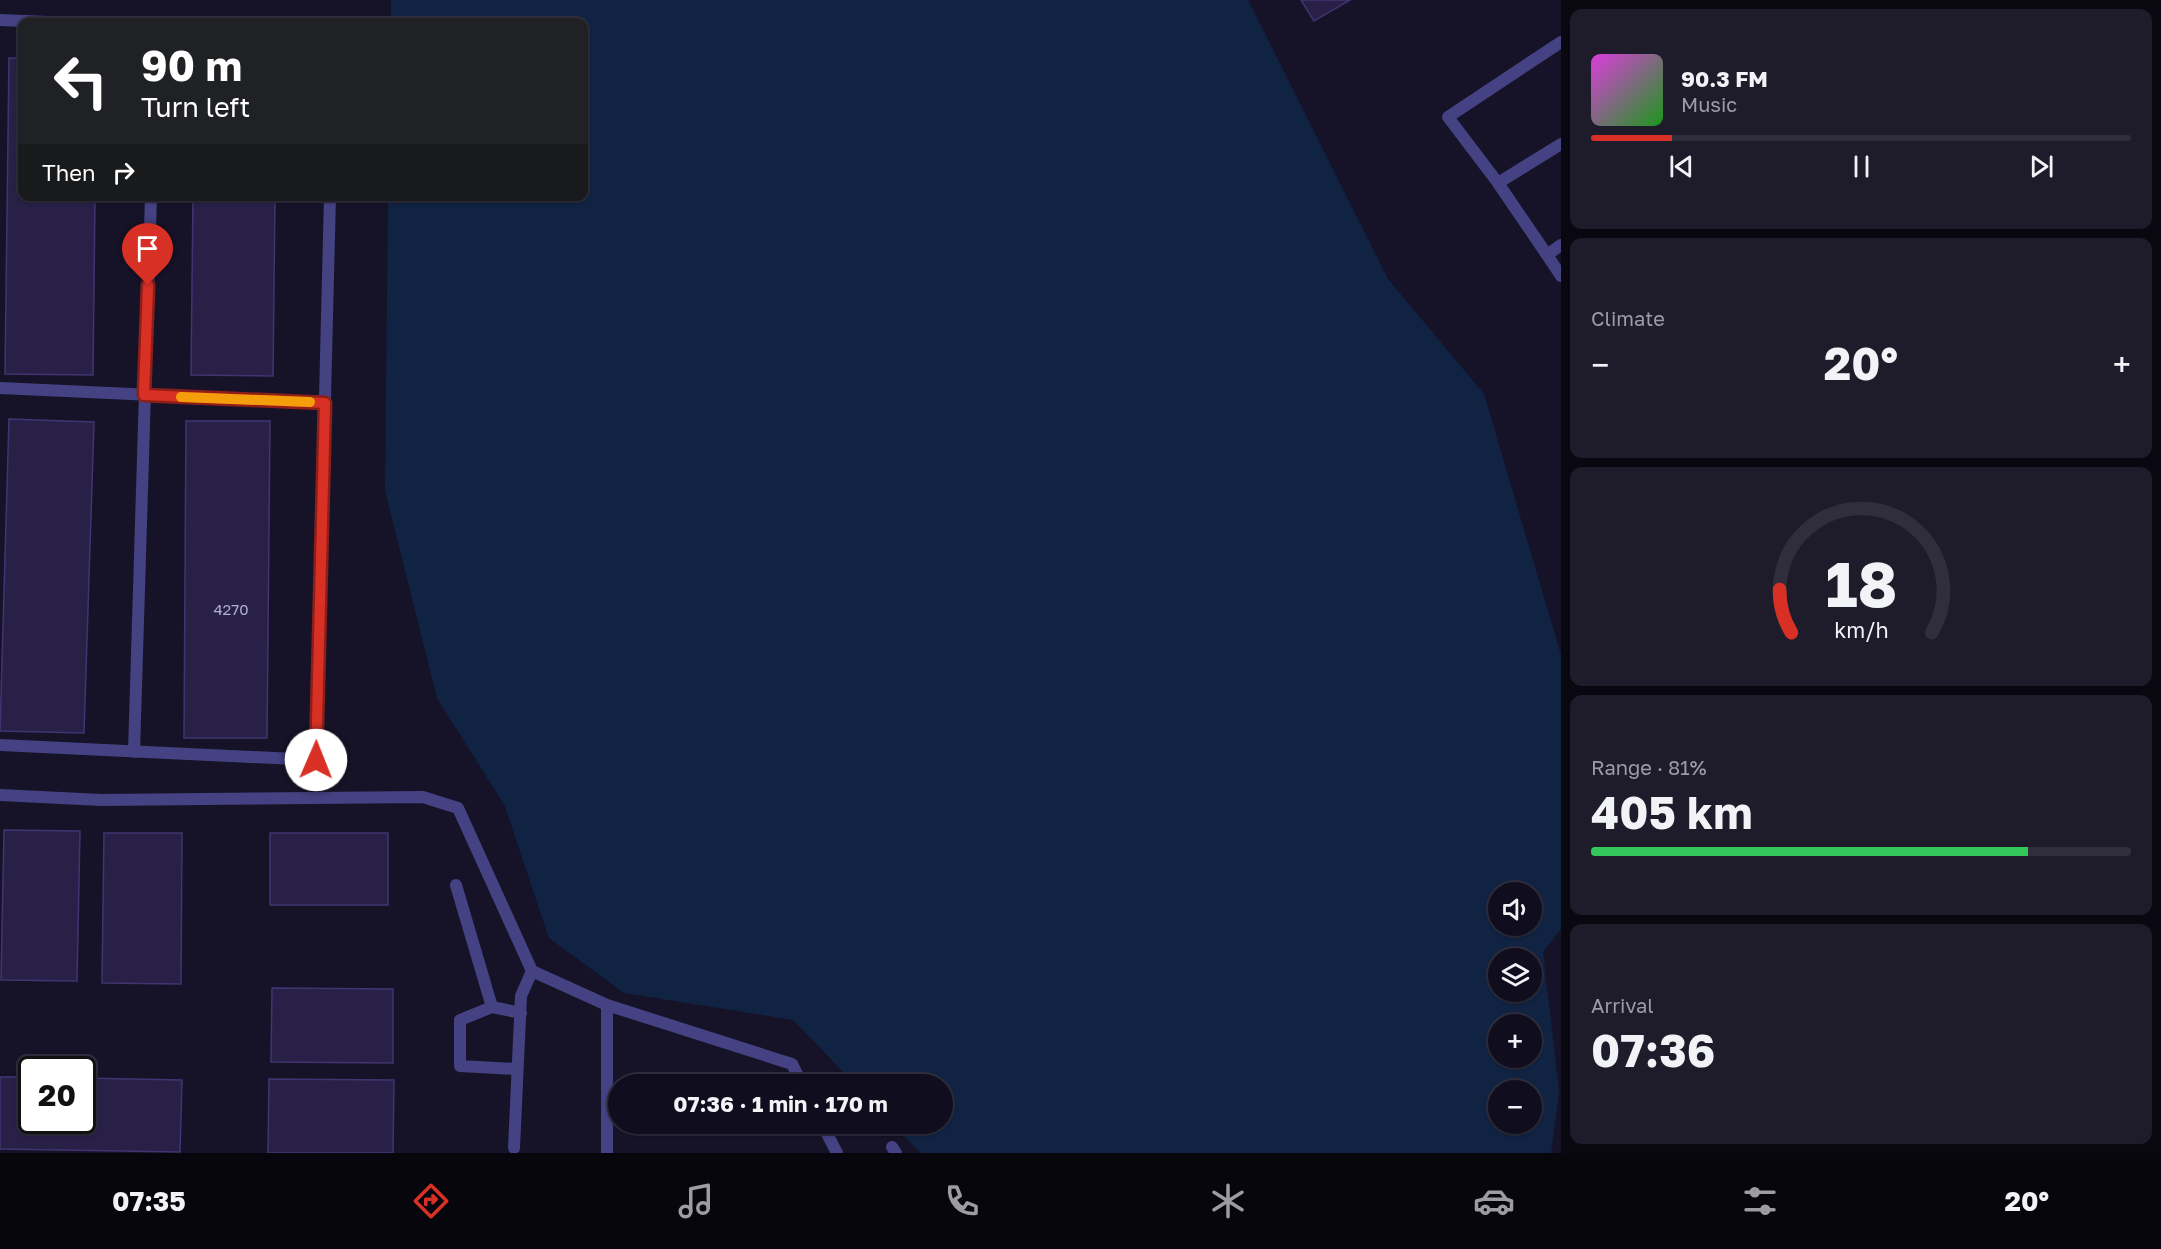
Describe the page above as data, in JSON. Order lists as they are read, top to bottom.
{
  "house_numbers": ["4270"],
  "page": {
    "turn": ["90 m", "Turn left"],
    "song": ["90.3 FM", "Music"],
    "then": "Then",
    "tile": [
      "Climate",
      ["Range · 81%", "405 km"],
      ["Arrival", "07:36"]
    ],
    "heat": ["−", "20°", "+"],
    "map_buttons": ["+", "−"],
    "limit": "20",
    "trip": "07:36 · 1 min · 170 m",
    "tabs": ["07:35", "20°"],
    "gauge": ["18", "km/h"]
  }
}
